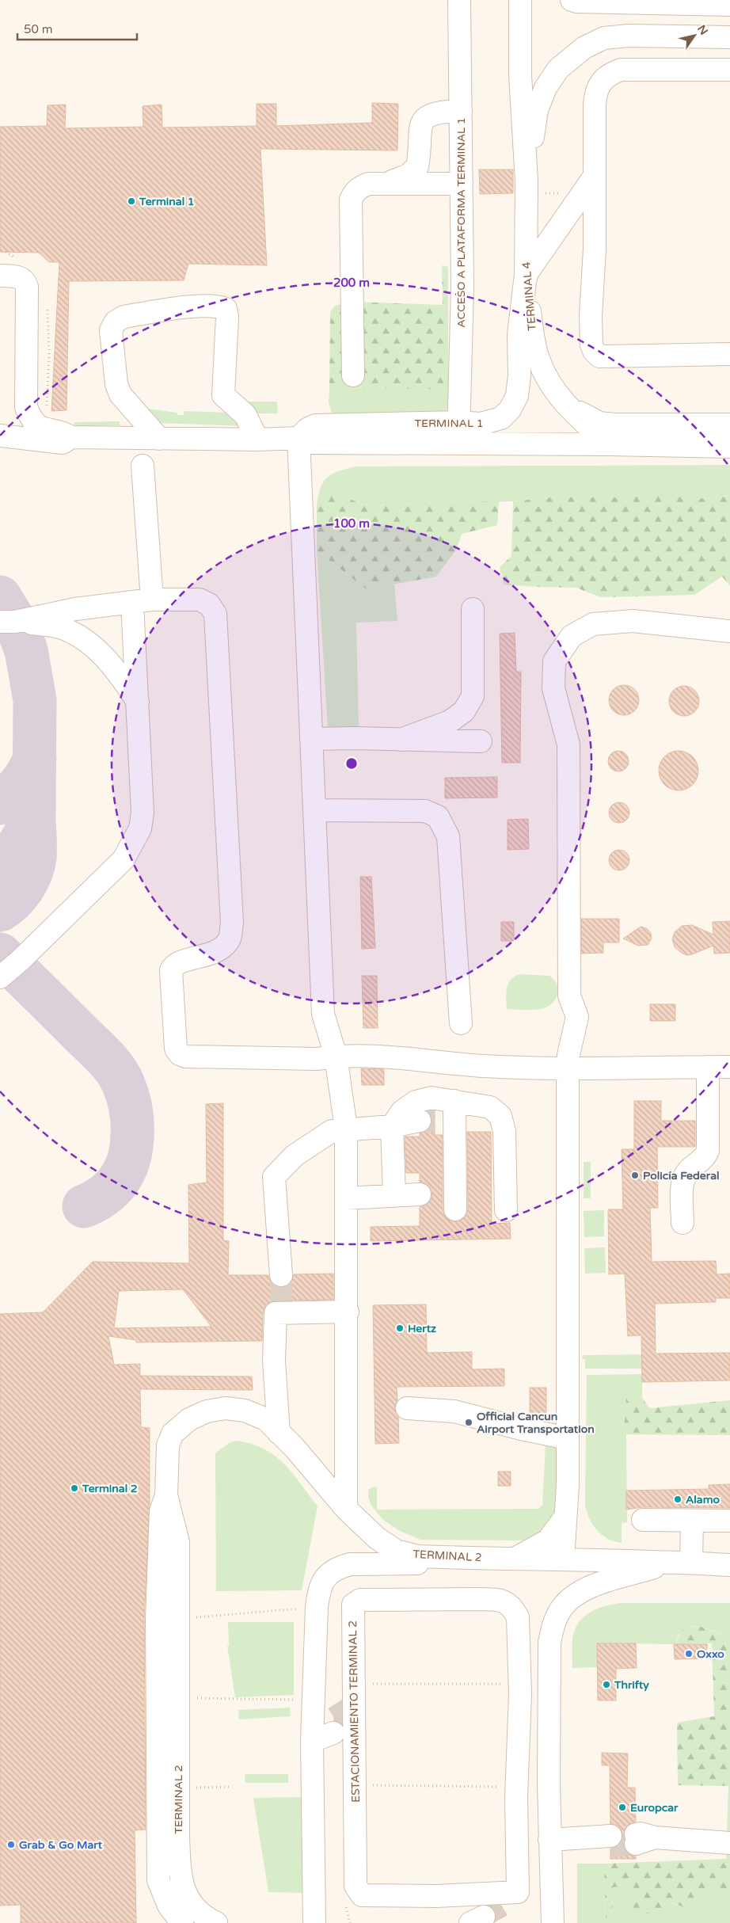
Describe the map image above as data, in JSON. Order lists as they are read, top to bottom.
{
  "streets": {
    "street": [
      "ACCESO A PLATAFORMA TERMINAL 1",
      "TERMINAL 4",
      "TERMINAL 1",
      "TERMINAL 2",
      "ESTACIONAMIENTO TERMINAL 2"
    ]
  },
  "crossings": [
    ["ACCESO A PLATAFORMA TERMINAL 1", "TERMINAL 1"],
    ["TERMINAL 4", "TERMINAL 1"]
  ],
  "places": [
    "Terminal 1",
    "Policía Federal",
    "Hertz",
    "Official Cancun Airport Transportation",
    "Terminal 2",
    "Alamo",
    "Oxxo",
    "Thrifty",
    "Europcar",
    "Grab & Go Mart"
  ],
  "scale_bar": "50 m",
  "north": "top right",
  "rings": ["200 m", "100 m"]
}
